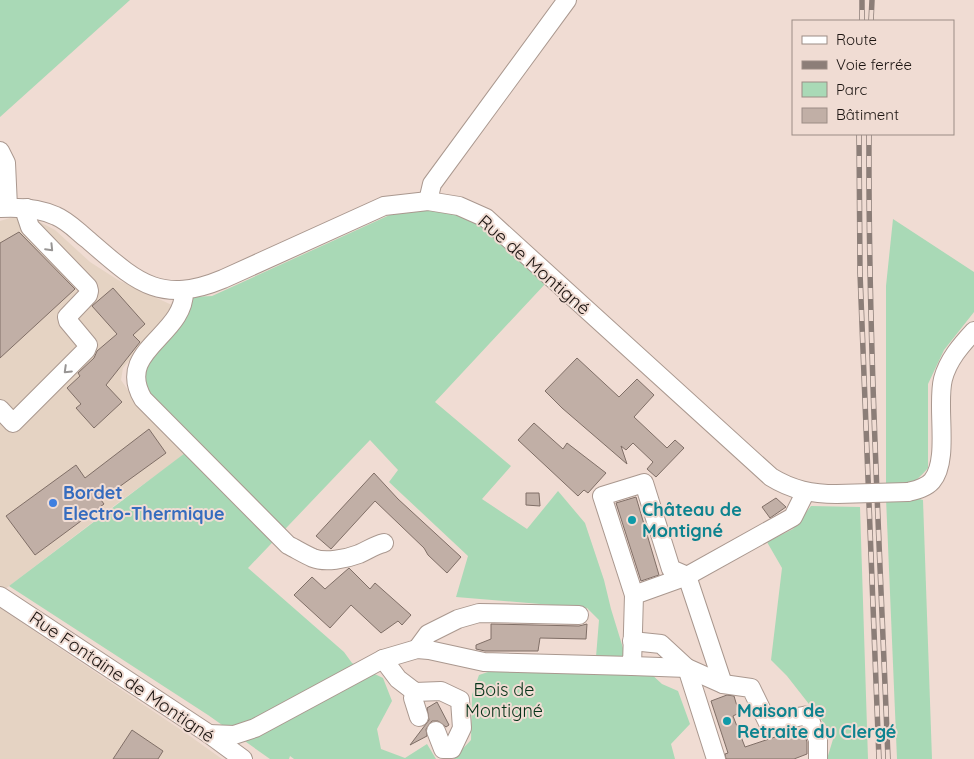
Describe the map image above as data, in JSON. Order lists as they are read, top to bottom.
{
  "streets": {
    "street": ["Rue de Montigné", "Rue Fontaine de Montigné"]
  },
  "parks": ["Bois de Montigné"],
  "places": ["Bordet Electro-Thermique", "Château de Montigné", "Maison de Retraite du Clergé"],
  "legend": [
    "Route",
    "Voie ferrée",
    "Parc",
    "Bâtiment"
  ]
}
